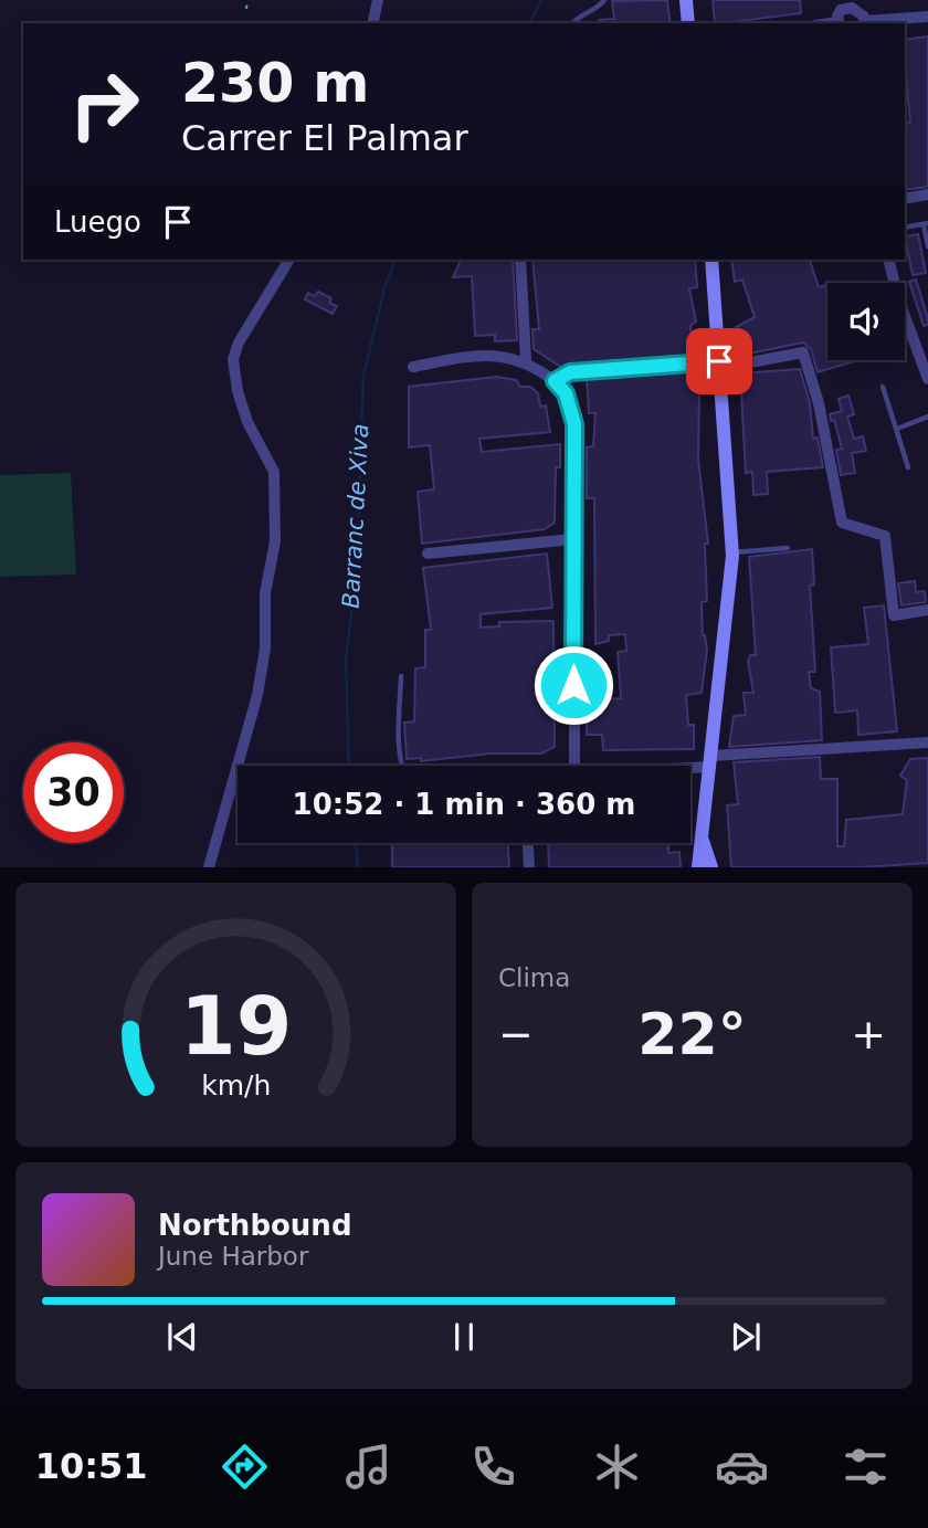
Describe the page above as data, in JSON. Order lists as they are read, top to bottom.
{
  "water": ["Barranc de Xiva"],
  "page": {
    "turn": ["230 m", "Carrer El Palmar"],
    "then": "Luego",
    "limit": "30",
    "trip": "10:52 · 1 min · 360 m",
    "tile": "Clima",
    "heat": ["−", "22°", "+"],
    "song": ["Northbound", "June Harbor"],
    "tabs": "10:51",
    "gauge": ["19", "km/h"]
  }
}
